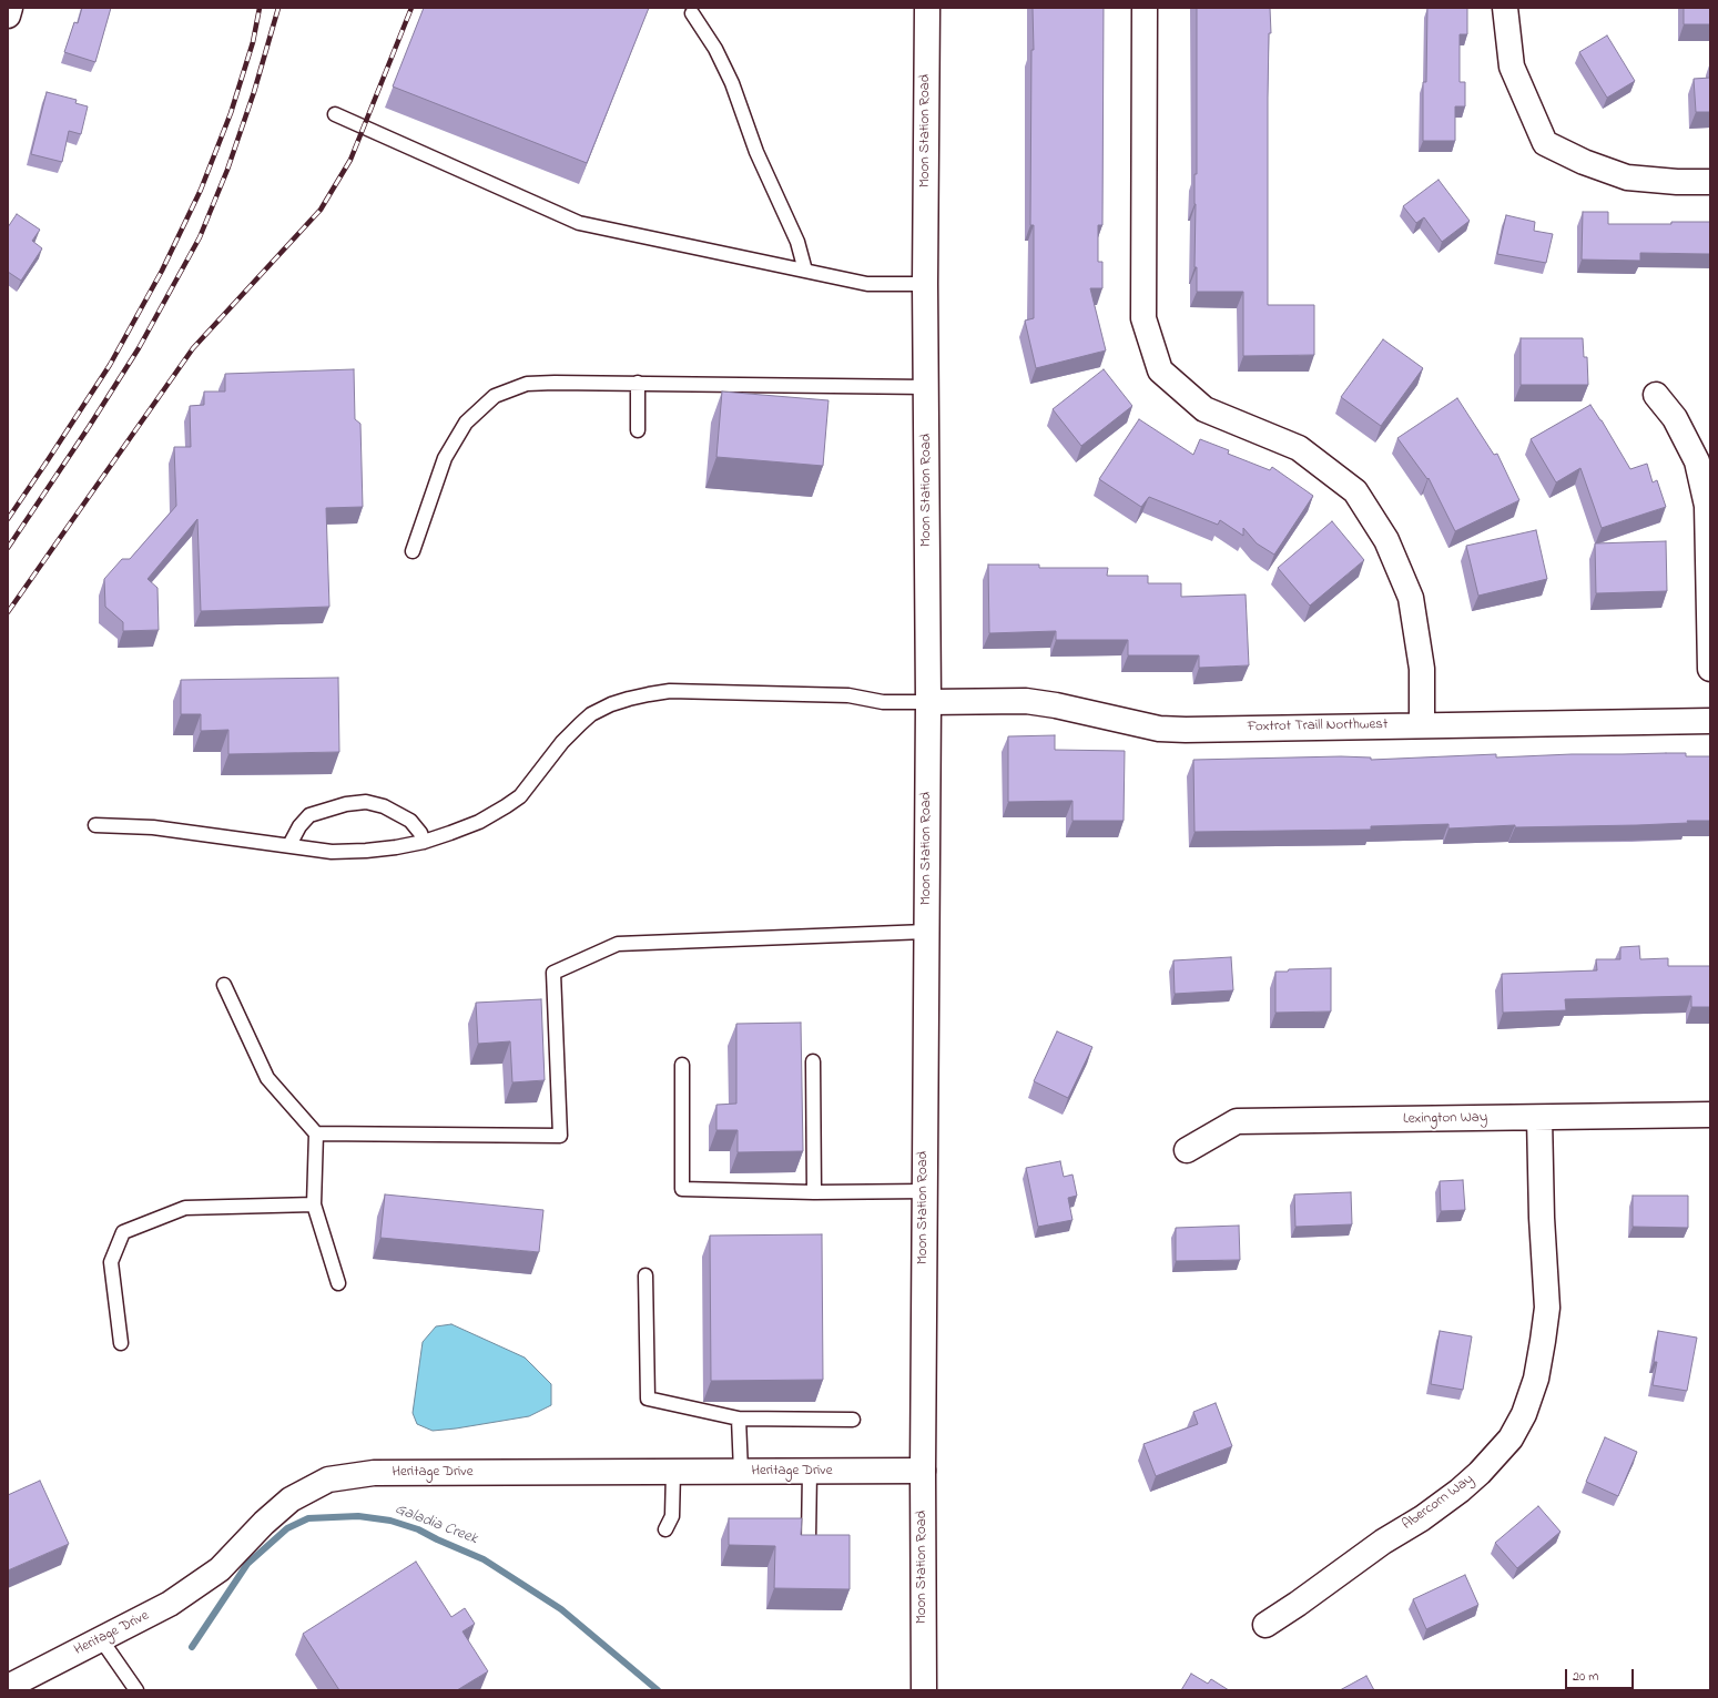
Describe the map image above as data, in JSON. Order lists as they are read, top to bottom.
{
  "streets": {
    "street": [
      "Moon Station Road",
      "Foxtrot Traill Northwest",
      "Lexington Way",
      "Heritage Drive",
      "Abercorn Way"
    ]
  },
  "crossings": [
    ["Moon Station Road", "Foxtrot Traill Northwest"],
    ["Moon Station Road", "Heritage Drive"],
    ["Lexington Way", "Abercorn Way"]
  ],
  "water": ["Galadia Creek"],
  "scale_bar": "20 m"
}
